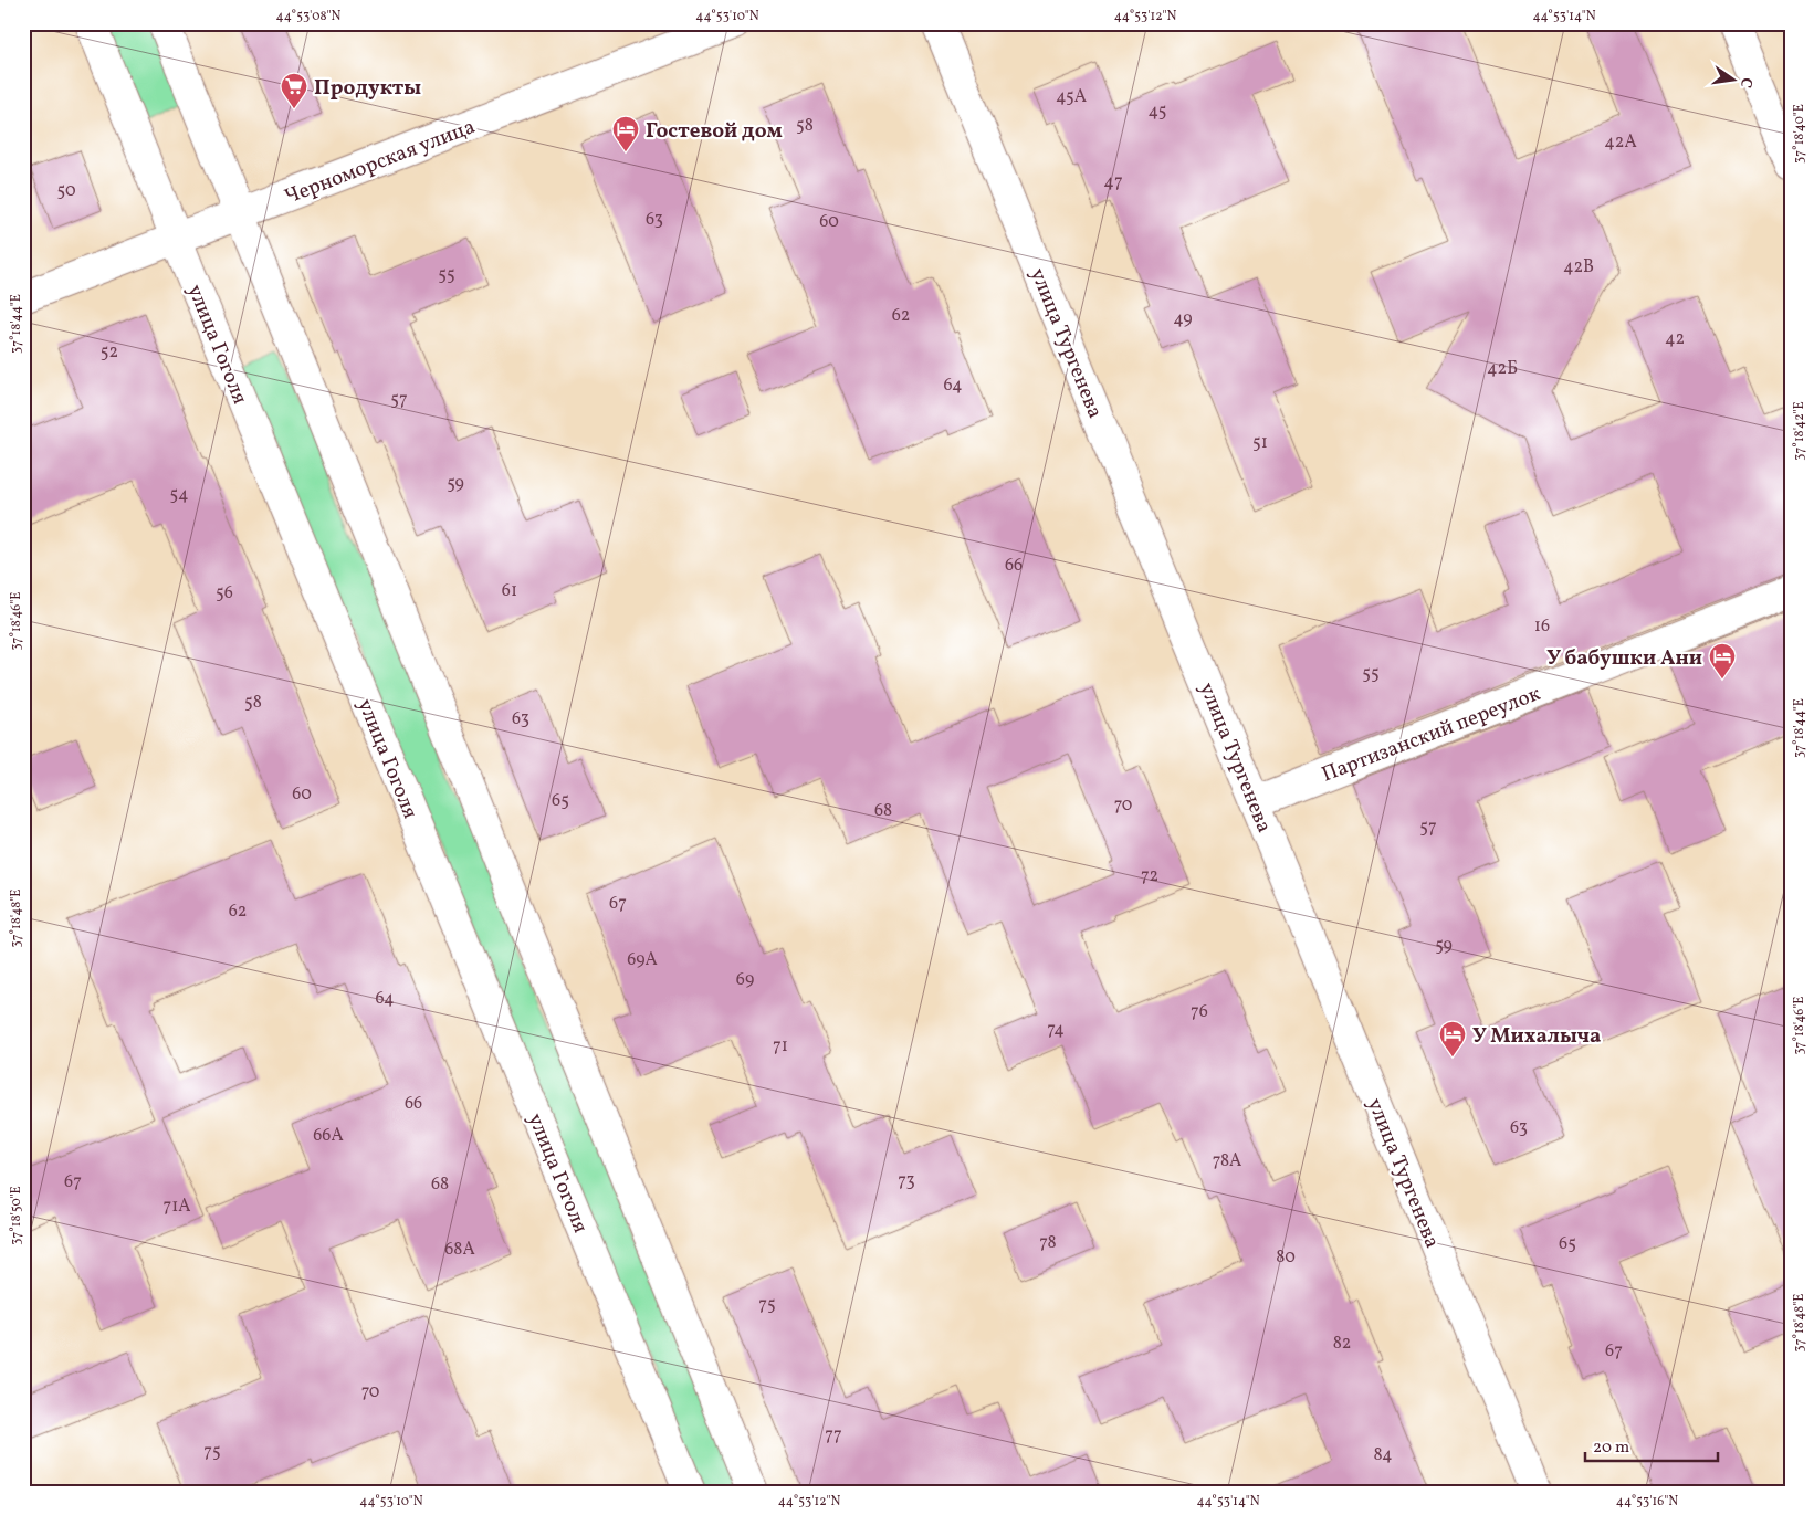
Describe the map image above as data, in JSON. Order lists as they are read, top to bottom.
{
  "streets": {
    "street": [
      "Черноморская улица",
      "улица Тургенева",
      "улица Гоголя",
      "Партизанский переулок"
    ]
  },
  "crossings": [
    ["Черноморская улица", "улица Гоголя"],
    ["улица Тургенева", "Партизанский переулок"]
  ],
  "places": {
    "supermarket": ["Продукты"],
    "hotel": ["Гостевой дом", "У бабушки Ани", "У Михалыча"]
  },
  "house_numbers": [
    "45А",
    "45",
    "58",
    "42А",
    "47",
    "50",
    "63",
    "60",
    "42В",
    "55",
    "62",
    "49",
    "42",
    "52",
    "42Б",
    "64",
    "57",
    "51",
    "59",
    "54",
    "66",
    "61",
    "56",
    "16",
    "55",
    "58",
    "63",
    "60",
    "65",
    "70",
    "68",
    "57",
    "72",
    "67",
    "62",
    "59",
    "69А",
    "69",
    "64",
    "76",
    "74",
    "71",
    "66",
    "63",
    "66А",
    "78А",
    "73",
    "67",
    "68",
    "71А",
    "78",
    "65",
    "68А",
    "80",
    "75",
    "82",
    "67",
    "70",
    "77",
    "75",
    "84"
  ],
  "scale_bar": "20 m",
  "north": "right",
  "coordinates": [
    "44°53'08\"N",
    "44°53'10\"N",
    "44°53'12\"N",
    "44°53'14\"N",
    "37°18'40\"E",
    "37°18'44\"E",
    "37°18'42\"E",
    "37°18'46\"E",
    "37°18'48\"E",
    "37°18'50\"E",
    "44°53'16\"N"
  ]
}
